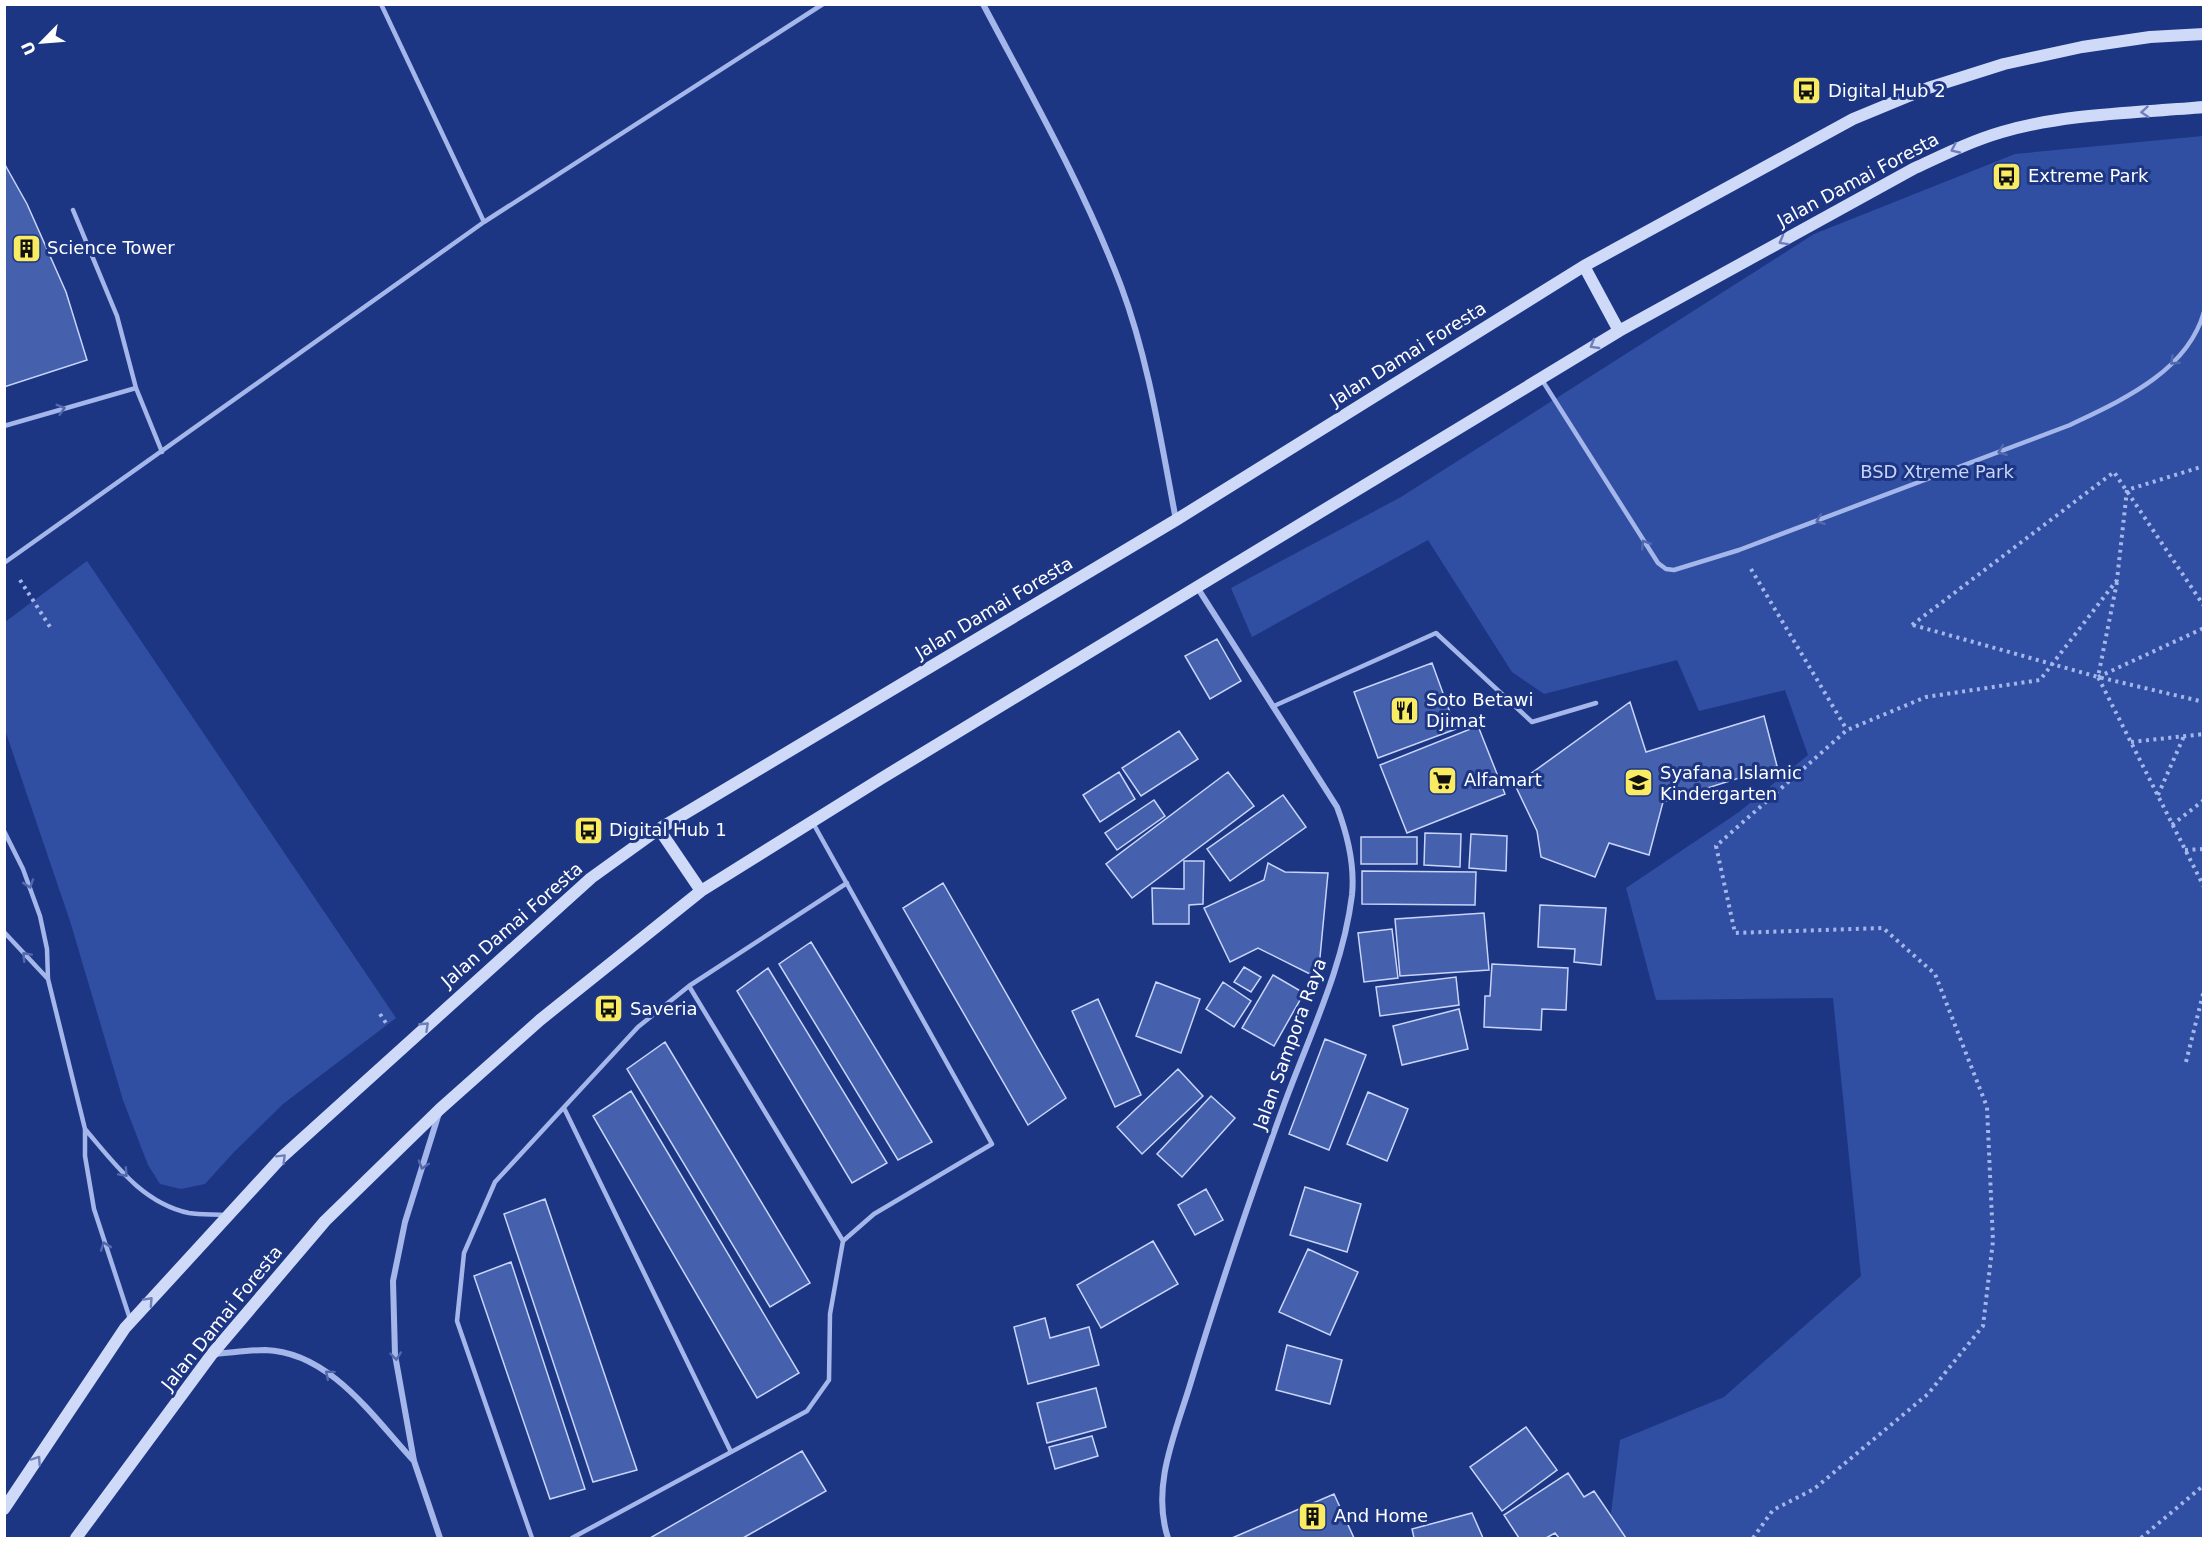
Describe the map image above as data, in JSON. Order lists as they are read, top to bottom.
{
  "streets": {
    "main road": ["Jalan Damai Foresta"],
    "street": ["Jalan Sampora Raya"]
  },
  "crossings": [
    ["Jalan Damai Foresta", "Jalan Sampora Raya"]
  ],
  "parks": ["BSD Xtreme Park"],
  "places": {
    "bus stop": [
      "Digital Hub 2",
      "Extreme Park",
      "Digital Hub 1",
      "Saveria"
    ],
    "building": ["Science Tower", "And Home"],
    "restaurant": ["Soto Betawi Djimat"],
    "supermarket": ["Alfamart"],
    "school or university": ["Syafana Islamic Kindergarten"]
  },
  "north": "bottom left"
}
